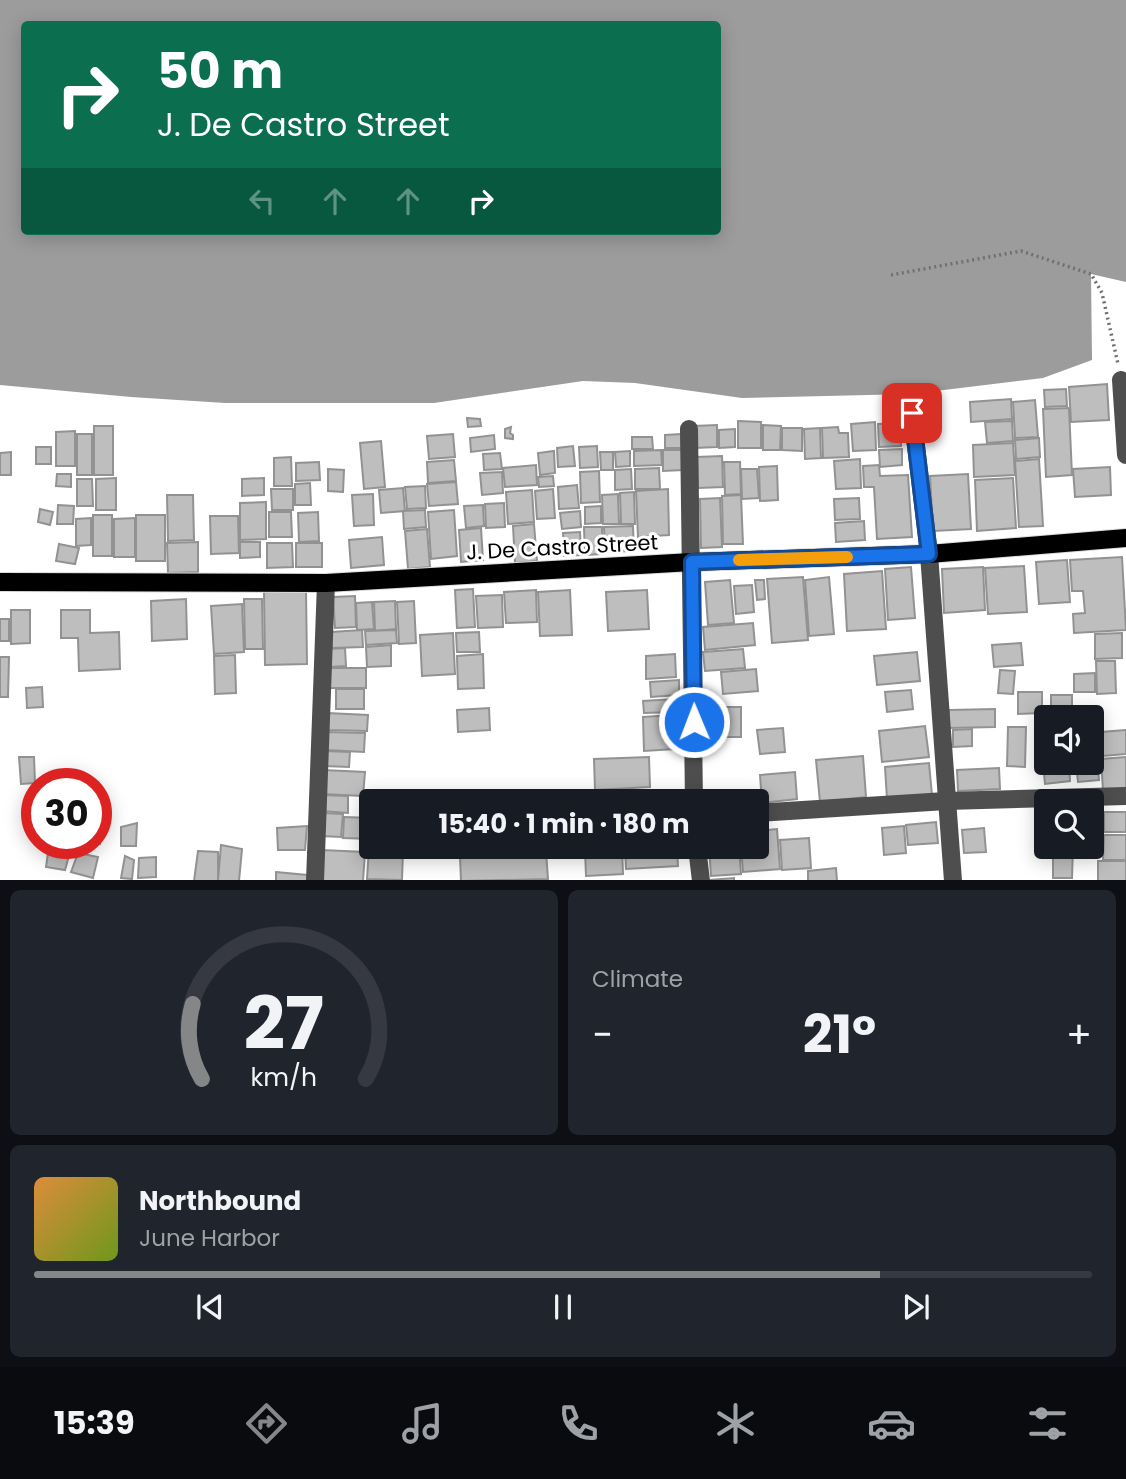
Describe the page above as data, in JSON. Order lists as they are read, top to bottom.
{
  "streets": {
    "main road": ["J. De Castro Street"]
  },
  "page": {
    "turn": ["50 m", "J. De Castro Street"],
    "limit": "30",
    "trip": "15:40 · 1 min · 180 m",
    "tile": "Climate",
    "heat": ["−", "21°", "+"],
    "song": ["Northbound", "June Harbor"],
    "tabs": "15:39",
    "gauge": ["27", "km/h"]
  }
}
